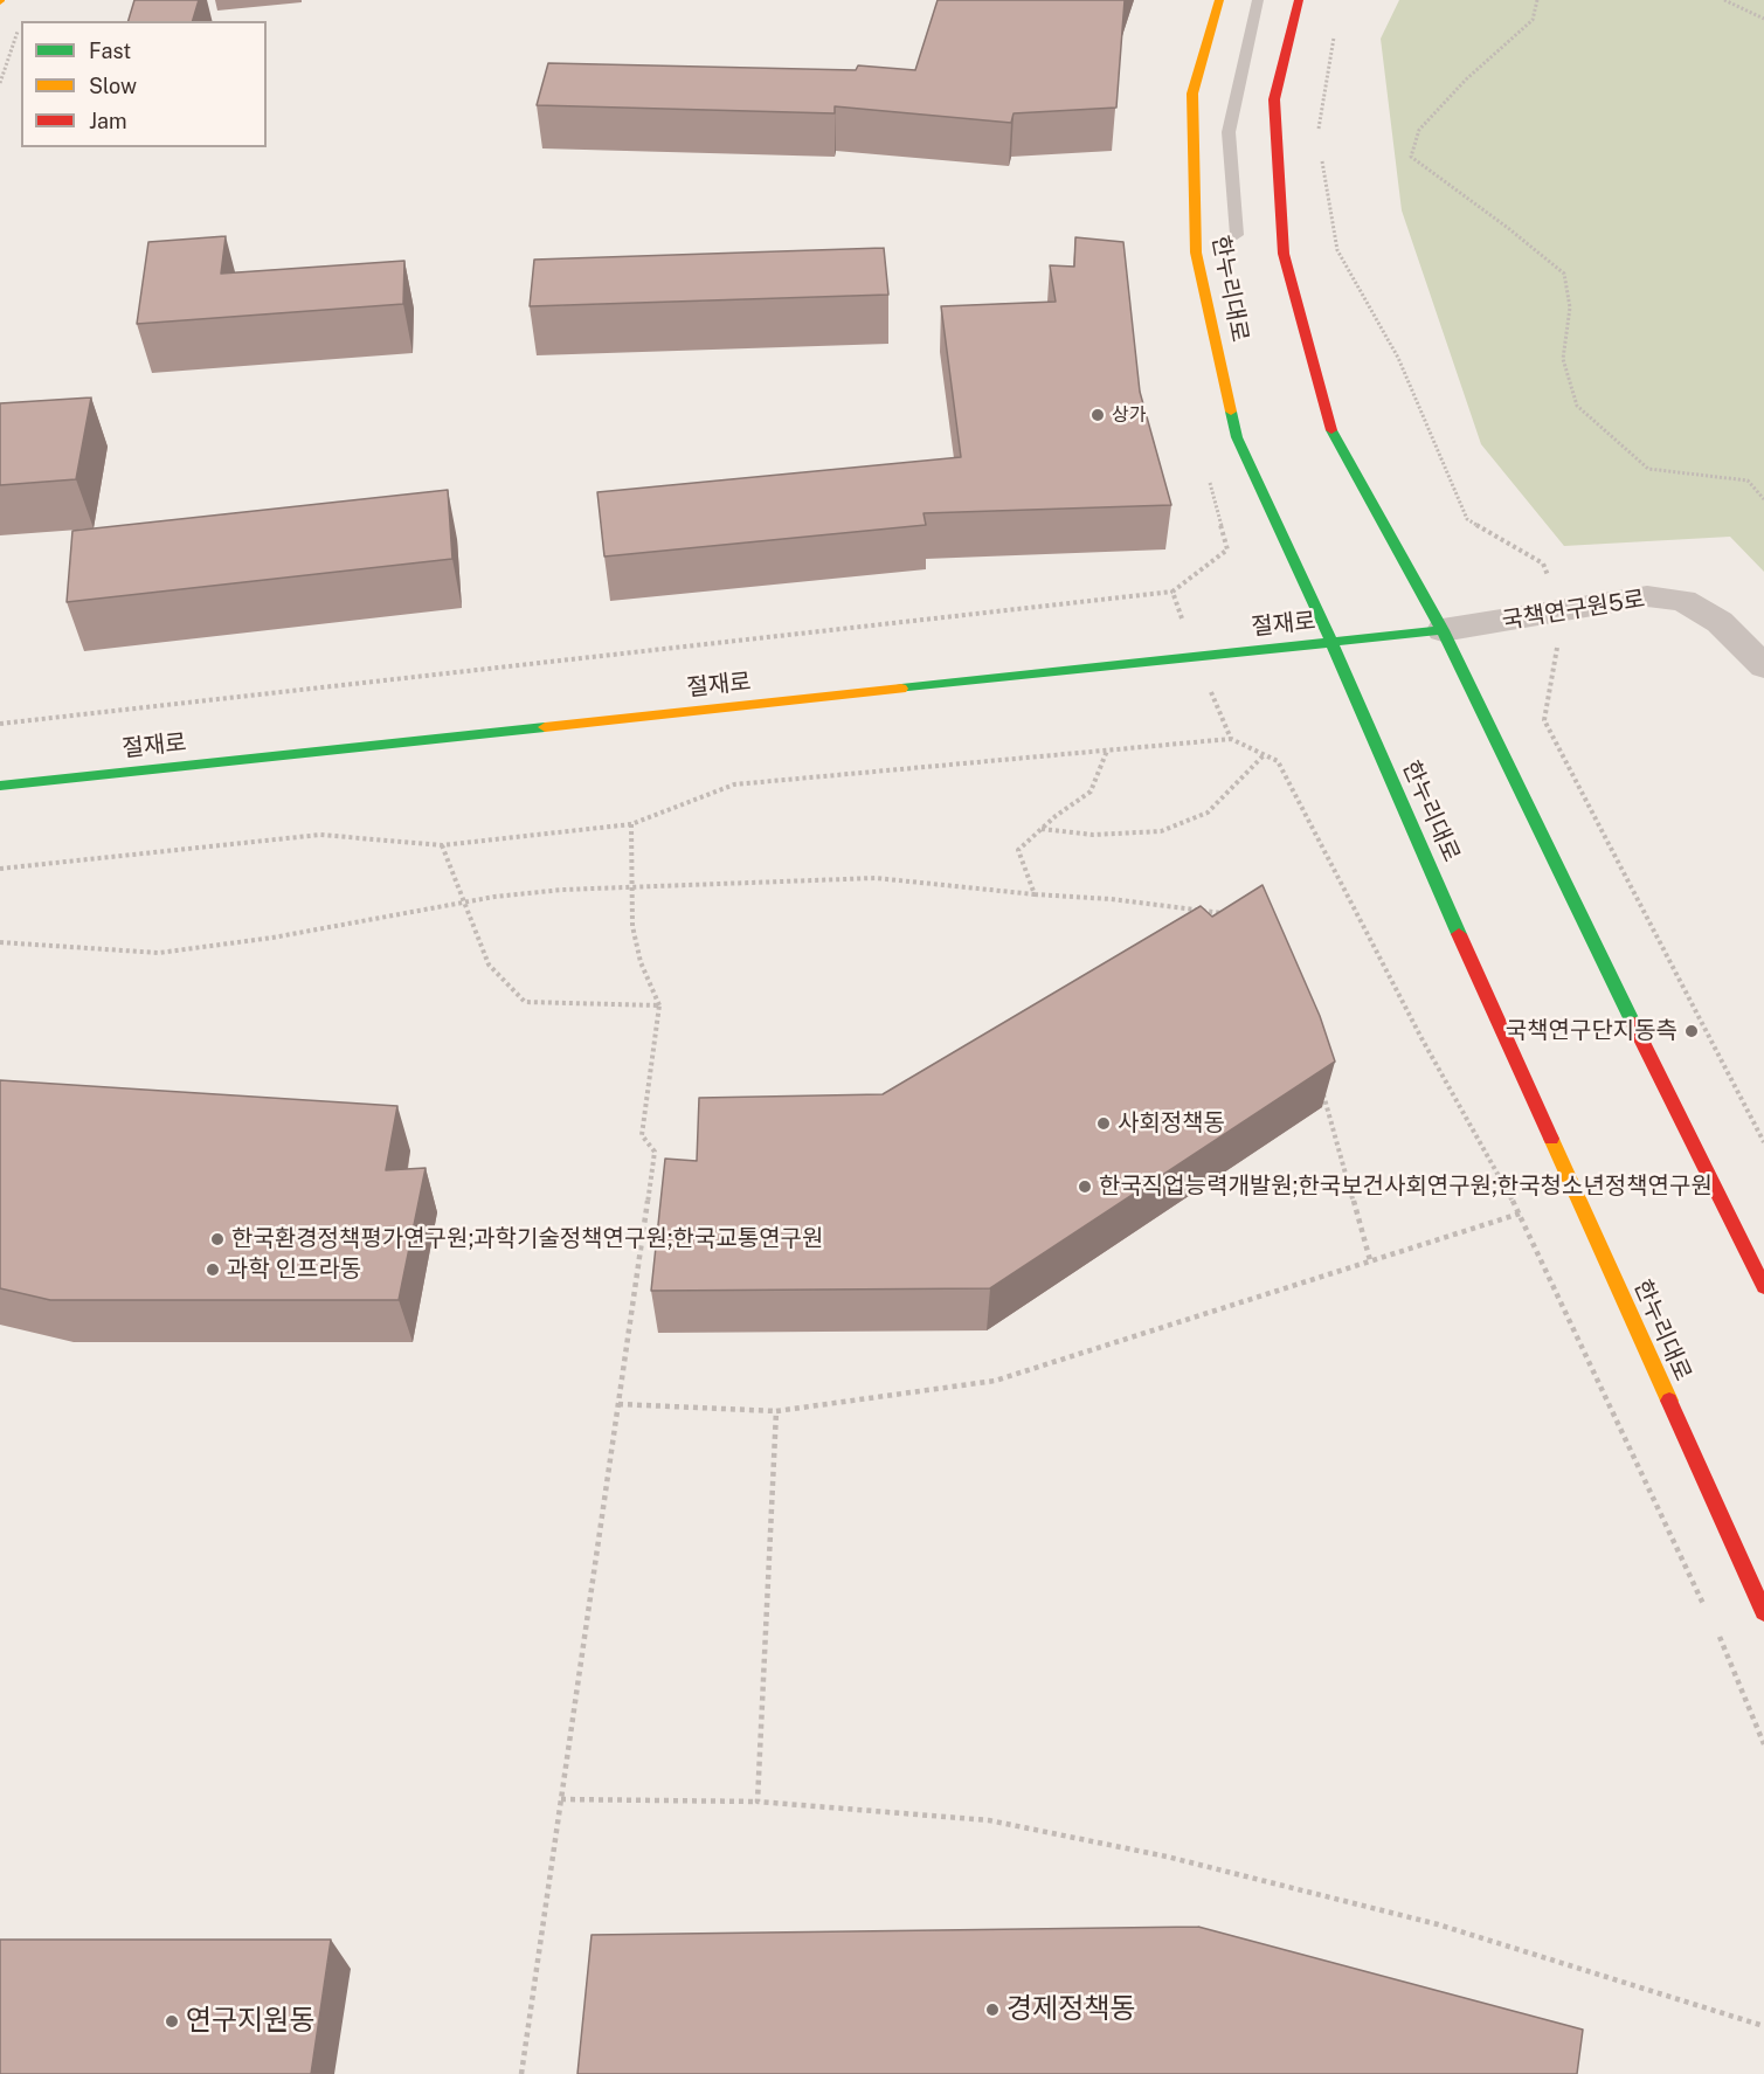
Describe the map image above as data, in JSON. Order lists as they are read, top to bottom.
{
  "streets": {
    "street": ["한누리대로", "국책연구원5로", "절재로"]
  },
  "crossings": [
    ["한누리대로", "절재로"],
    ["국책연구원5로", "절재로"]
  ],
  "places": [
    "상가",
    "국책연구단지동측",
    "사회정책동",
    "한국직업능력개발원;한국보건사회연구원;한국청소년정책연구원",
    "한국환경정책평가연구원;과학기술정책연구원;한국교통연구원",
    "과학 인프라동",
    "경제정책동",
    "연구지원동"
  ],
  "legend": ["Fast", "Slow", "Jam"]
}
